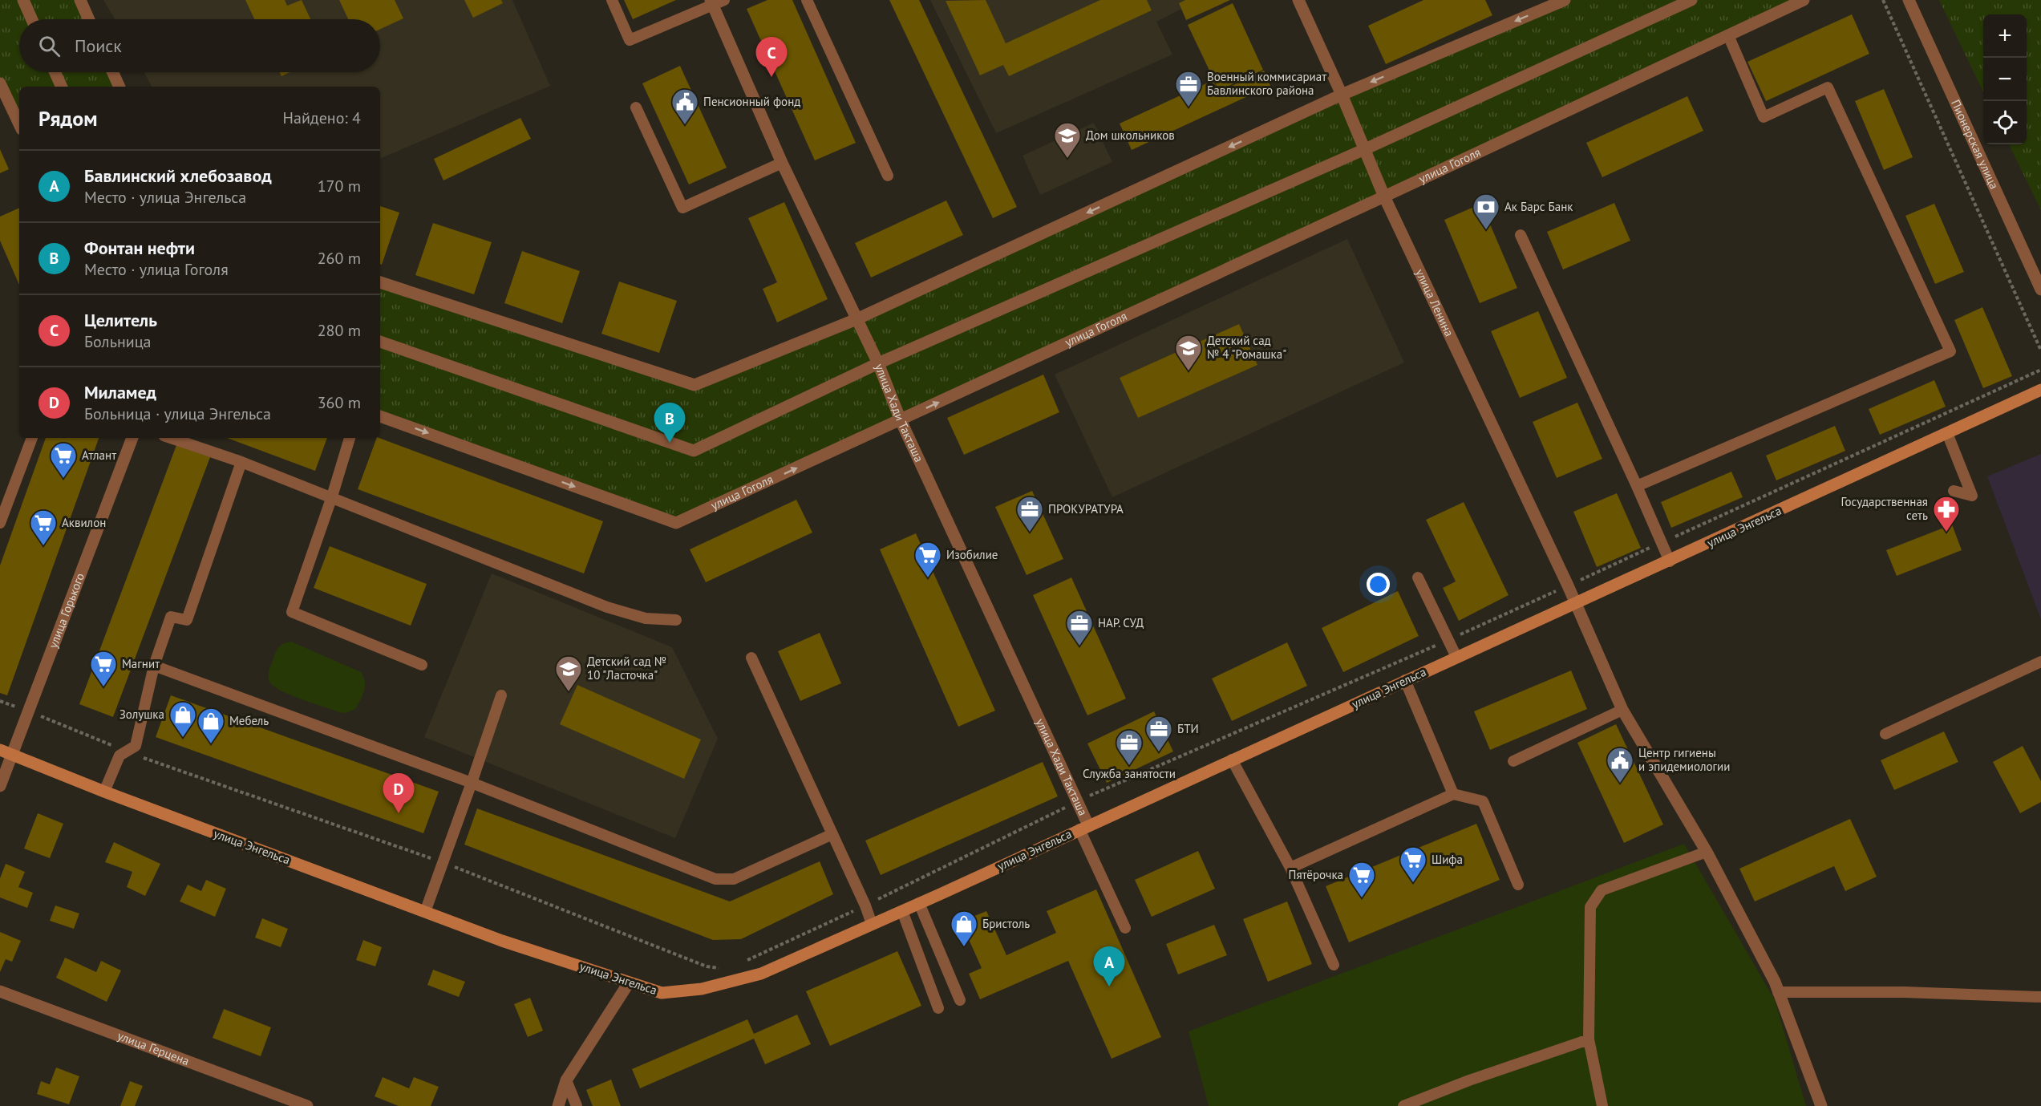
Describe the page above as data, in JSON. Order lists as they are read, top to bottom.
{
  "streets": {
    "street": [
      "Пионерская улица",
      "улица Гоголя",
      "улица Ленина",
      "улица Хади Такташа",
      "улица Энгельса",
      "улица Горького",
      "улица Герцена"
    ]
  },
  "crossings": [
    ["улица Гоголя", "улица Ленина"],
    ["улица Гоголя", "улица Хади Такташа"],
    ["улица Ленина", "улица Энгельса"],
    ["улица Хади Такташа", "улица Энгельса"],
    ["улица Энгельса", "улица Горького"]
  ],
  "places": {
    "office": [
      "Военный коммисариат Бавлинского района",
      "ПРОКУРАТУРА",
      "НАР. СУД",
      "БТИ",
      "Служба занятости"
    ],
    "public building": ["Пенсионный фонд", "Центр гигиены и эпидемиологии"],
    "school or university": ["Дом школьников", "Детский сад № 4 \"Ромашка\"", "Детский сад № 10 \"Ласточка\""],
    "bank": ["Ак Барс Банк"],
    "supermarket": [
      "Атлант",
      "Аквилон",
      "Изобилие",
      "Магнит",
      "Шифа",
      "Пятёрочка"
    ],
    "pharmacy": ["Государственная сеть"],
    "shop": ["Золушка", "Мебель", "Бристоль"]
  },
  "page": {
    "map_buttons": ["+", "−"],
    "search": "Поиск",
    "pins": [
      "C",
      "B",
      "D",
      "A"
    ],
    "heading": ["Рядом", "Найдено: 4"],
    "list": [
      {
        "mark": "A",
        "name": "Бавлинский хлебозавод",
        "note": "Место · улица Энгельса",
        "value": "170 m"
      },
      {
        "mark": "B",
        "name": "Фонтан нефти",
        "note": "Место · улица Гоголя",
        "value": "260 m"
      },
      {
        "mark": "C",
        "name": "Целитель",
        "note": "Больница",
        "value": "280 m"
      },
      {
        "mark": "D",
        "name": "Миламед",
        "note": "Больница · улица Энгельса",
        "value": "360 m"
      }
    ]
  }
}
